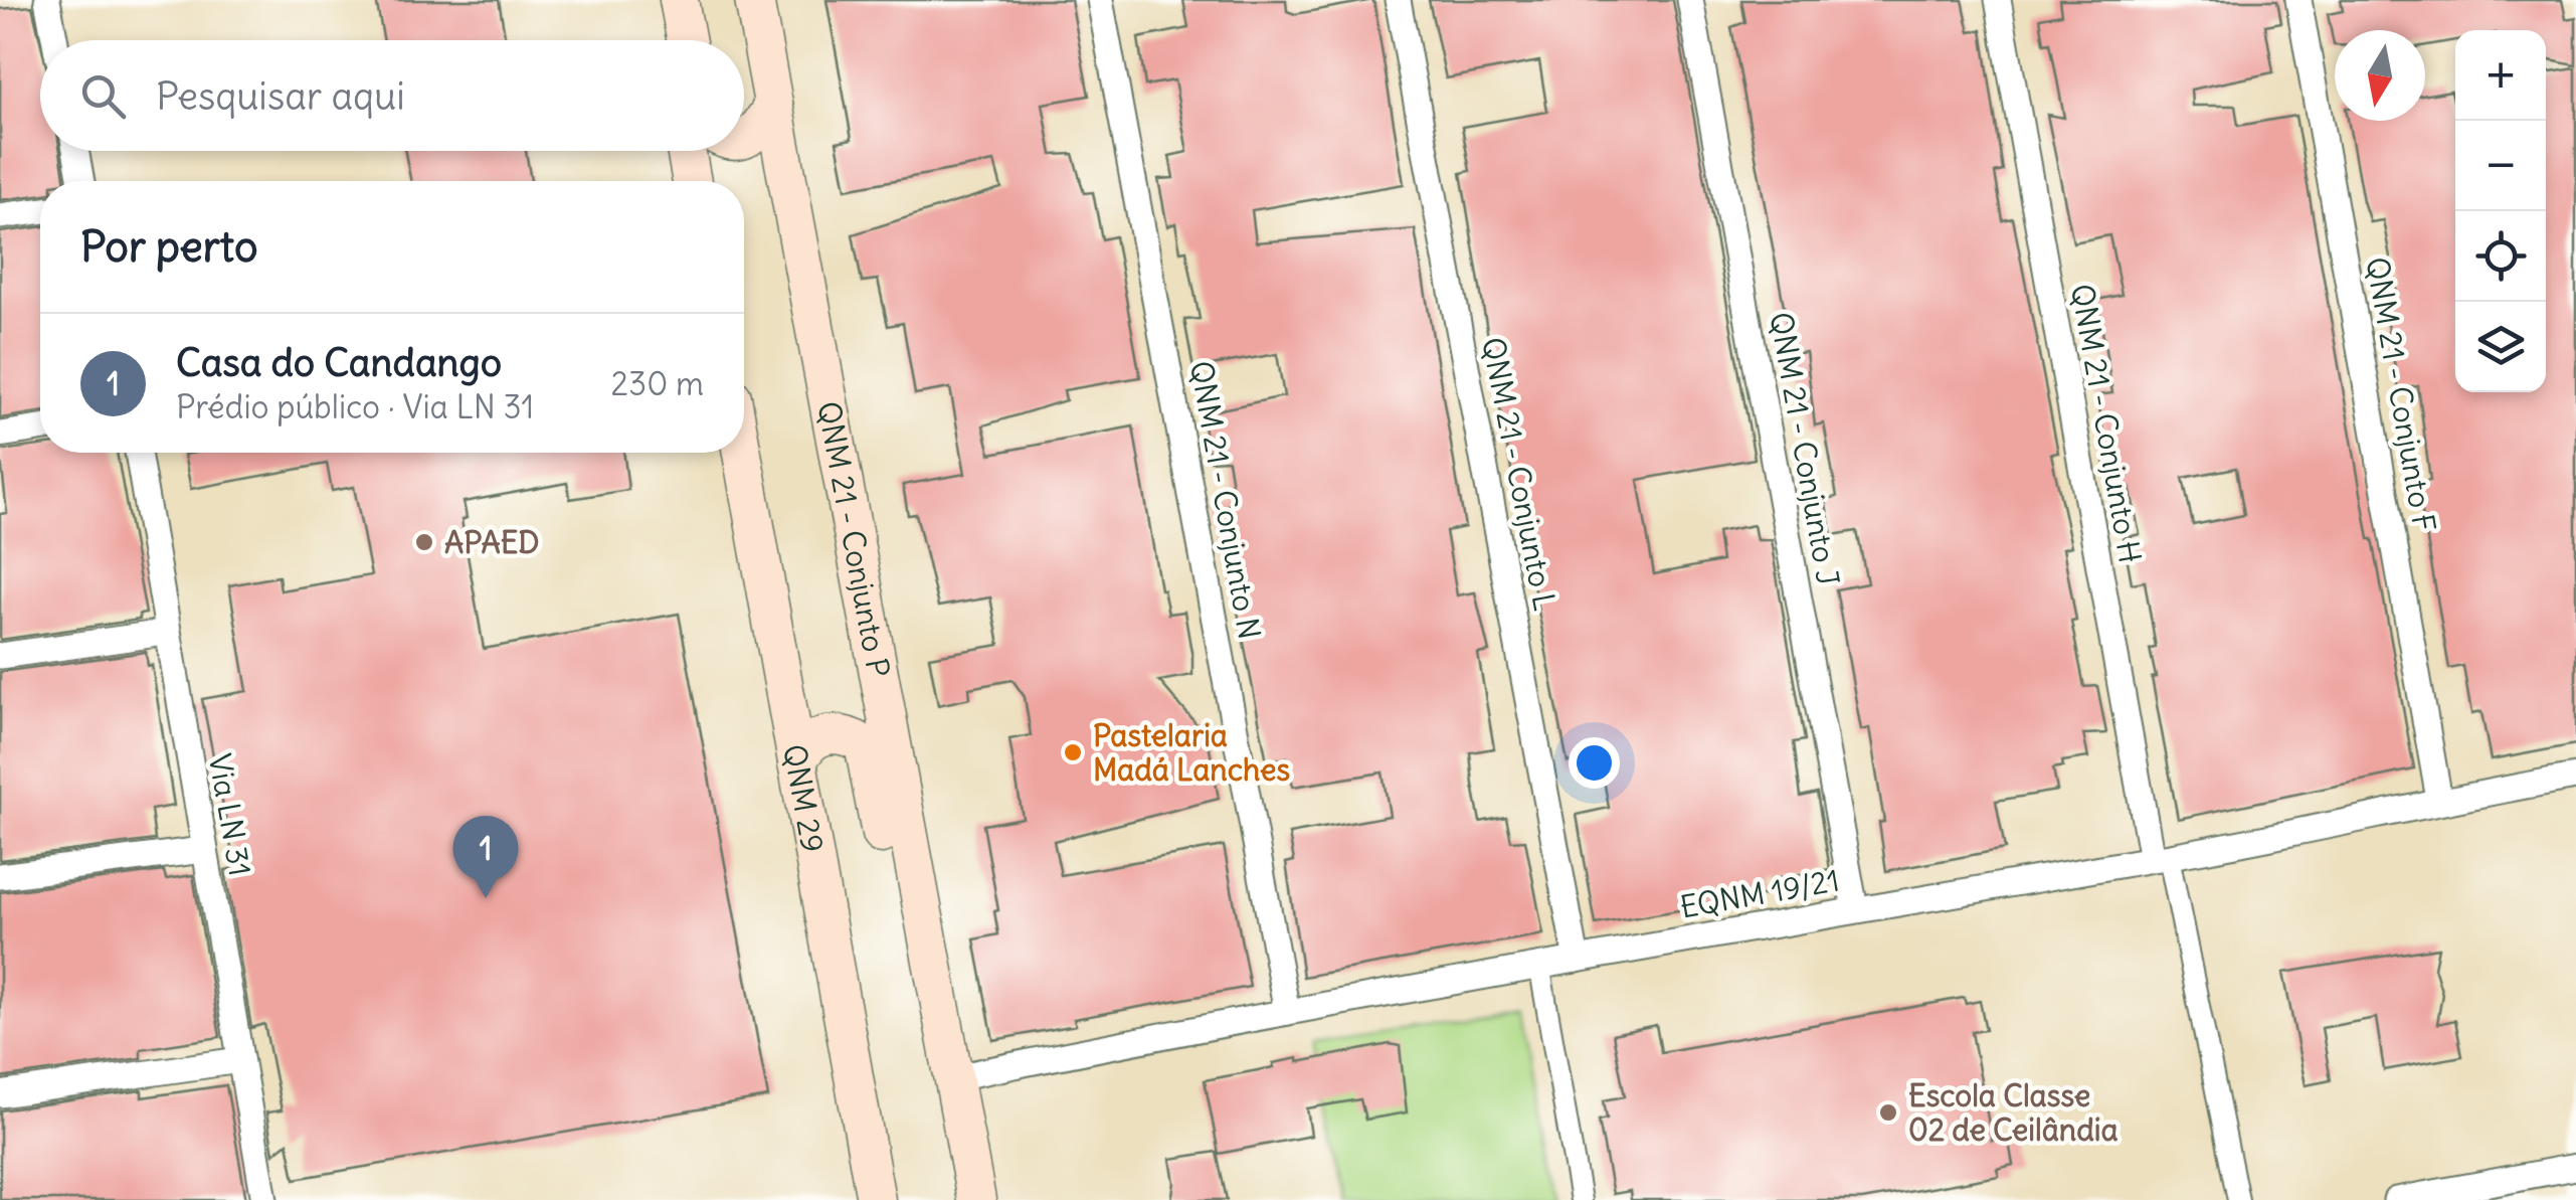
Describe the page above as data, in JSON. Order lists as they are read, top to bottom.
{
  "streets": {
    "main road": ["QNM 21 - Conjunto P", "QNM 29"],
    "street": [
      "QNM 21 - Conjunto F",
      "QNM 21 - Conjunto H",
      "QNM 21 - Conjunto J",
      "QNM 21 - Conjunto L",
      "QNM 21 - Conjunto N",
      "Via LN 31",
      "EQNM 19/21"
    ]
  },
  "crossings": [
    ["QNM 21 - Conjunto F", "EQNM 19/21"],
    ["QNM 21 - Conjunto H", "EQNM 19/21"],
    ["QNM 21 - Conjunto J", "EQNM 19/21"],
    ["QNM 21 - Conjunto L", "EQNM 19/21"],
    ["QNM 21 - Conjunto N", "EQNM 19/21"],
    ["QNM 21 - Conjunto P", "EQNM 19/21"]
  ],
  "places": ["APAED", "Pastelaria Madá Lanches", "Escola Classe 02 de Ceilândia"],
  "north": "bottom",
  "page": {
    "map_buttons": ["+", "−"],
    "search": "Pesquisar aqui",
    "heading": "Por perto",
    "list": [
      {
        "mark": "1",
        "name": "Casa do Candango",
        "note": "Prédio público · Via LN 31",
        "value": "230 m"
      }
    ],
    "pins": "1"
  }
}
